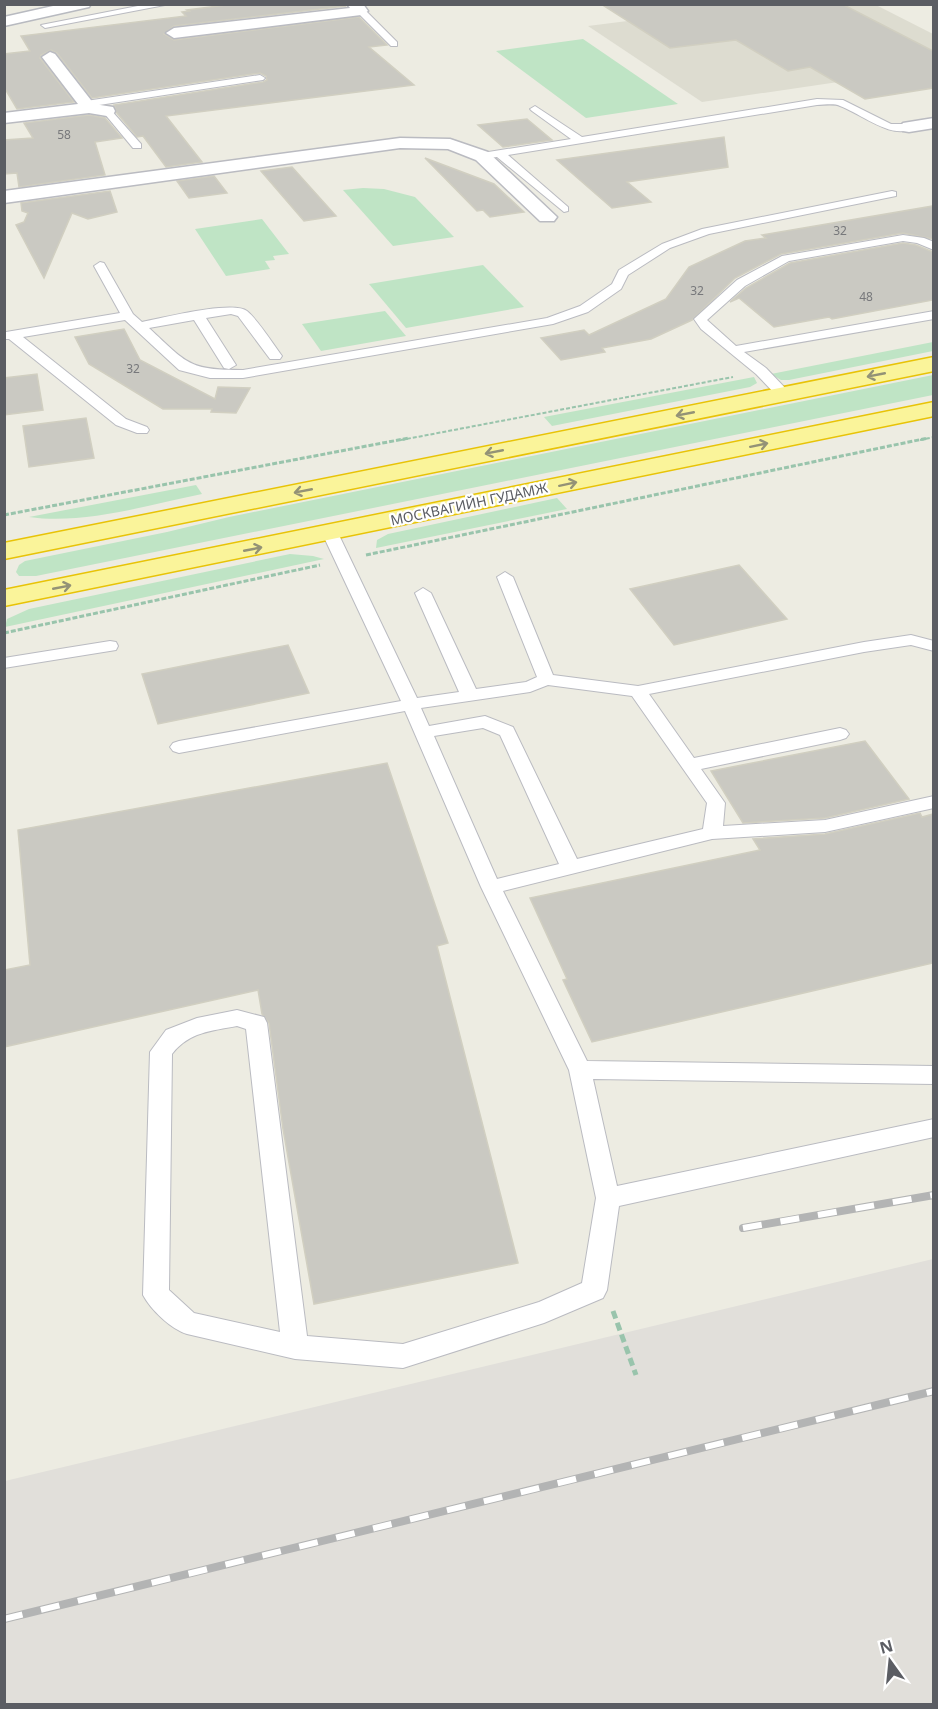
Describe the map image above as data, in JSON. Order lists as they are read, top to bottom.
{
  "streets": {
    "highway": ["МОСКВАГИЙН ГУДАМЖ"]
  },
  "house_numbers": [
    "58",
    "32",
    "32",
    "48",
    "32"
  ],
  "north": "top"
}
